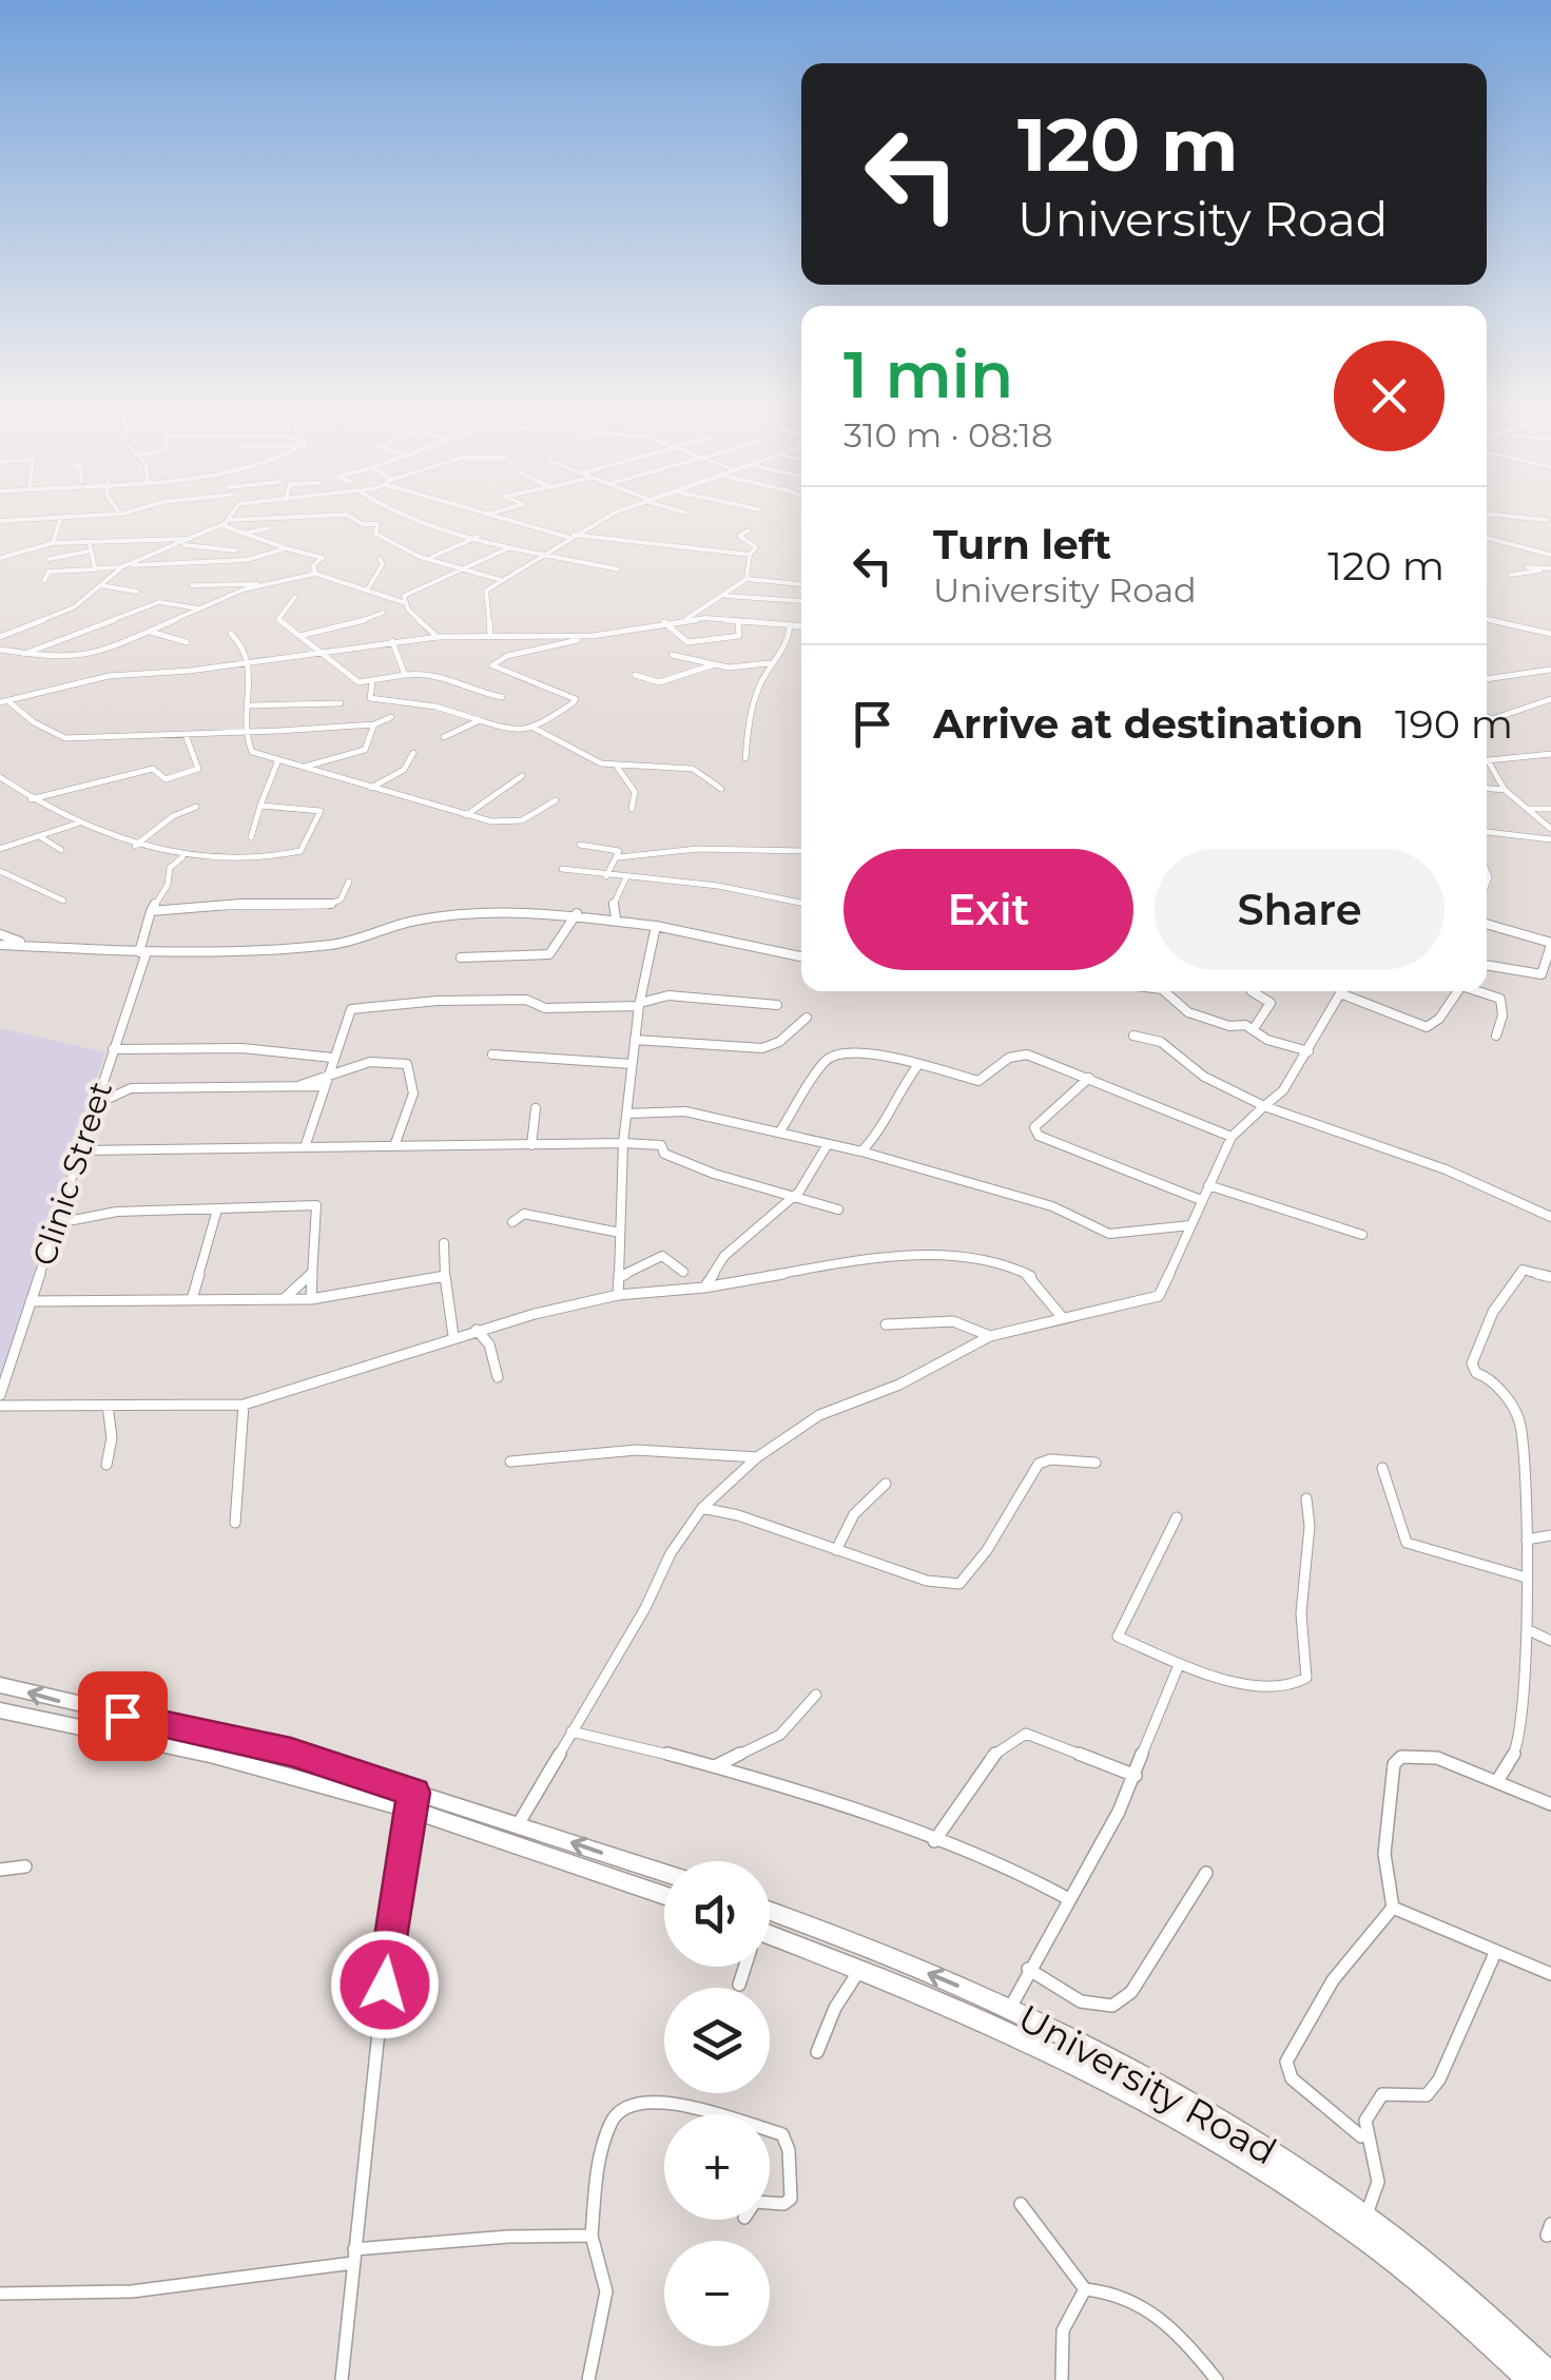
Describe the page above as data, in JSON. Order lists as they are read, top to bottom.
{
  "streets": {
    "highway": ["University Road"],
    "street": ["Clinic Street"]
  },
  "page": {
    "turn": ["120 m", "University Road"],
    "heading": ["1 min", "310 m · 08:18"],
    "list": [
      {
        "name": "Turn left",
        "note": "University Road",
        "value": "120 m"
      },
      {
        "name": "Arrive at destination",
        "value": "190 m"
      }
    ],
    "buttons": ["Exit", "Share"],
    "map_buttons": ["+", "−"]
  }
}
